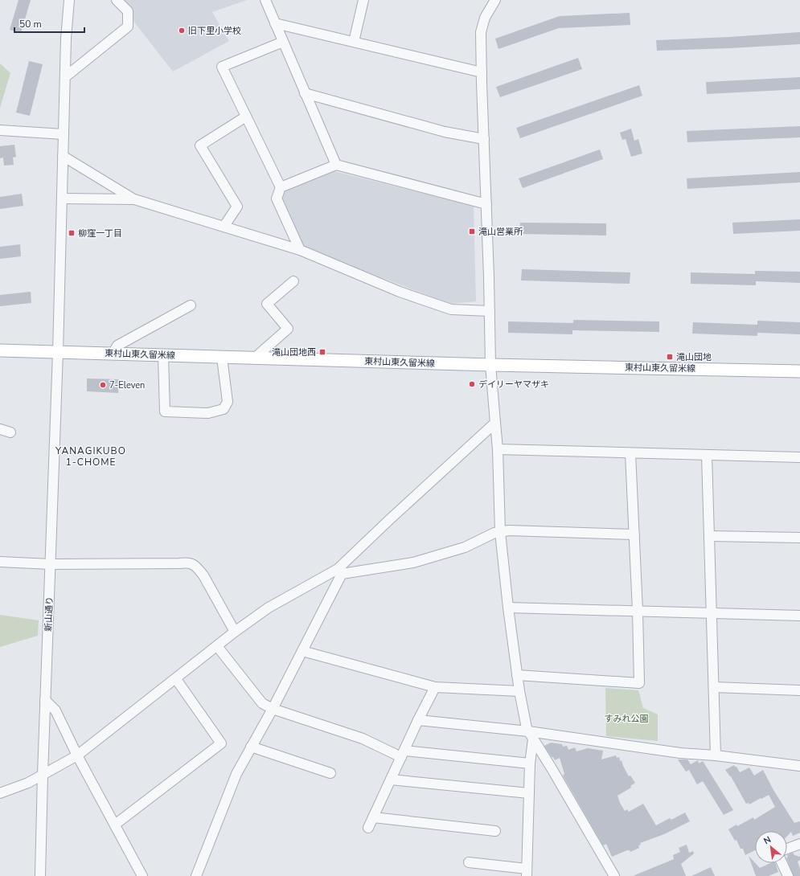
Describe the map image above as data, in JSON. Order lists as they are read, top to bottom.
{
  "streets": {
    "main road": ["東村山東久留米線"],
    "street": ["新山通り"]
  },
  "crossings": [
    ["東村山東久留米線", "新山通り"]
  ],
  "districts": ["YANAGIKUBO 1-CHOME"],
  "parks": ["すみれ公園"],
  "places": {
    "other": ["旧下里小学校", "デイリーヤマザキ", "7-Eleven"],
    "transit": [
      "滝山営業所",
      "柳窪一丁目",
      "滝山団地西",
      "滝山団地"
    ]
  },
  "scale_bar": "50 m",
  "north": "top left"
}
